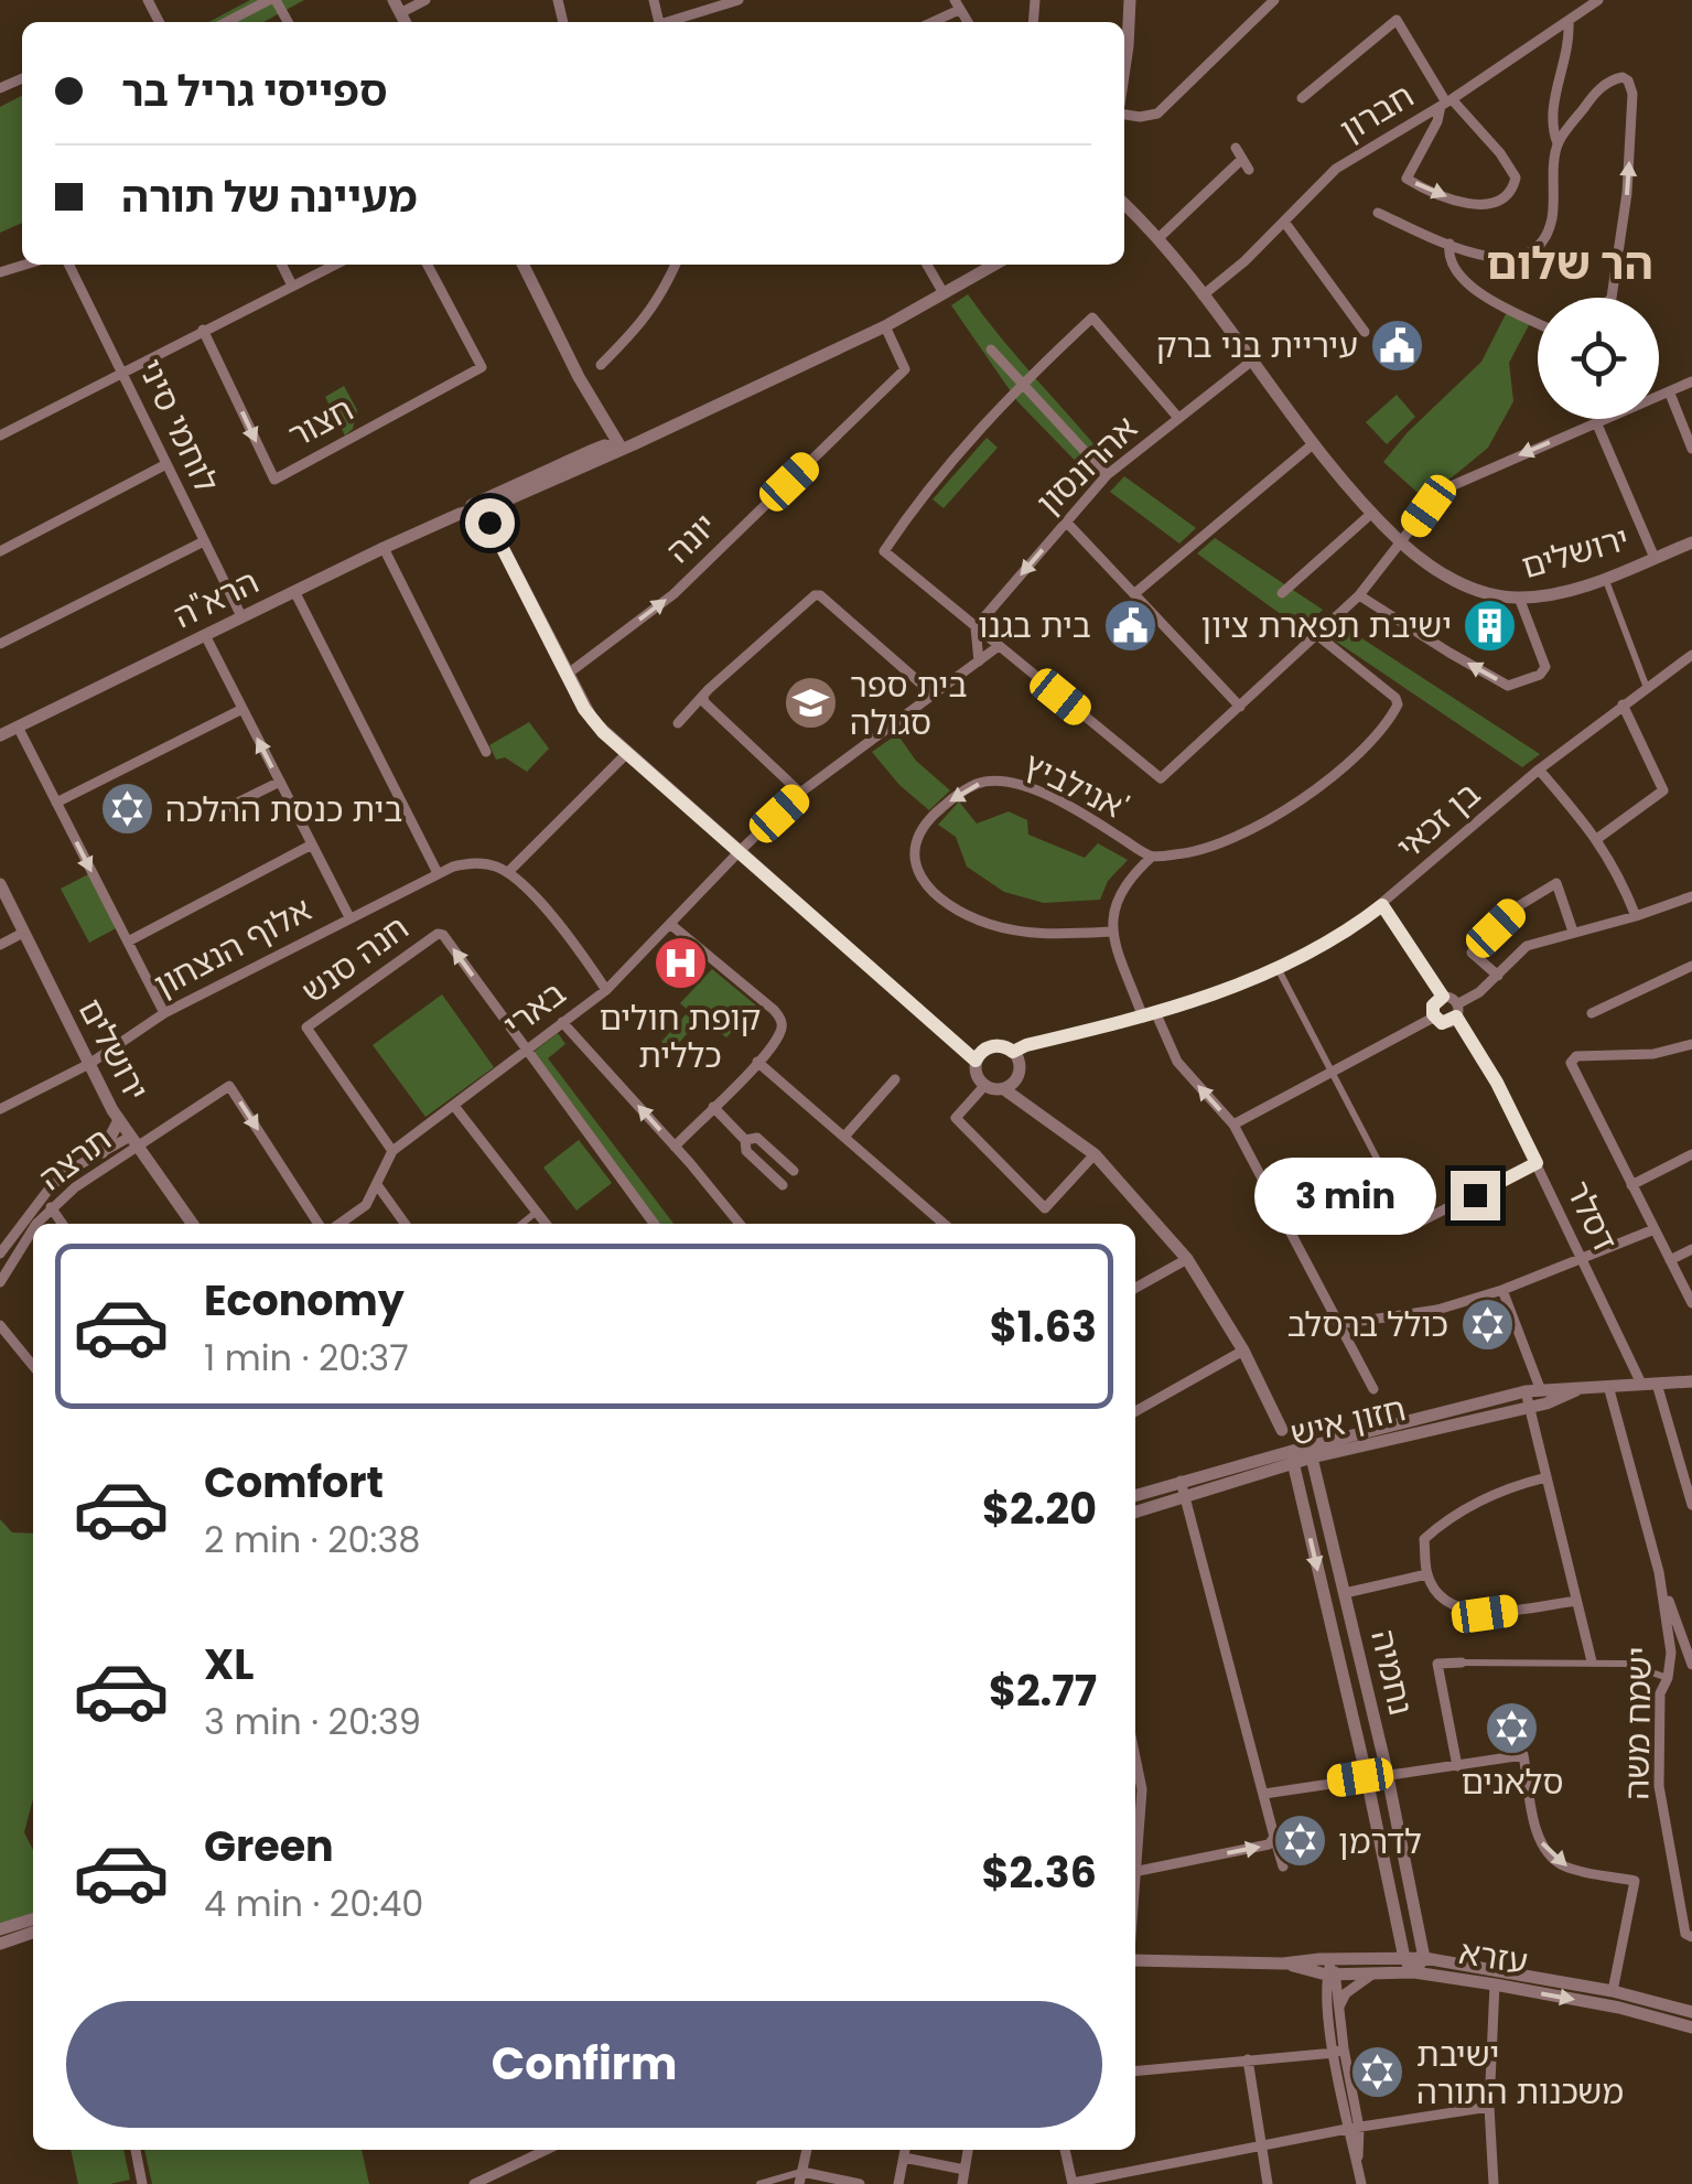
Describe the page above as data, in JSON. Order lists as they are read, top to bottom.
{
  "streets": {
    "street": [
      "חברון",
      "חצור",
      "לוחמי סיני",
      "אהרונסון",
      "יונה",
      "ירושלים",
      "הרא\"ה",
      "אנילביץ'",
      "בן זכאי",
      "אלוף הנצחון",
      "חנה סנש",
      "בארי",
      "תרצה",
      "דסלר",
      "חזון איש",
      "נחמיה",
      "ישמח משה",
      "עזרא"
    ]
  },
  "crossings": [
    ["חברון", "ירושלים"],
    ["לוחמי סיני", "הרא\"ה"],
    ["אהרונסון", "ירושלים"],
    ["יונה", "הרא\"ה"],
    ["ירושלים", "אלוף הנצחון"],
    ["ירושלים", "תרצה"],
    ["חנה סנש", "בארי"],
    ["דסלר", "חזון איש"],
    ["חזון איש", "נחמיה"],
    ["חזון איש", "ישמח משה"],
    ["נחמיה", "עזרא"]
  ],
  "one_way": ["אהרונסון", "יונה"],
  "districts": ["הר שלום"],
  "places": {
    "public building": ["עיריית בני ברק", "בית בגנו"],
    "building": ["ישיבת תפארת ציון"],
    "school or university": ["בית ספר סגולה"],
    "synagogue": [
      "בית כנסת ההלכה",
      "כולל ברסלב",
      "סלאנים",
      "לדרמן",
      "ישיבת משכנות התורה"
    ],
    "hospital": ["קופת חולים כללית"]
  },
  "page": {
    "banner": ["ספייסי גריל בר", "מעיינה של תורה"],
    "bubble": "3 min",
    "list": [
      {
        "name": "Economy",
        "note": "1 min · 20:37",
        "value": "$1.63"
      },
      {
        "name": "Comfort",
        "note": "2 min · 20:38",
        "value": "$2.20"
      },
      {
        "name": "XL",
        "note": "3 min · 20:39",
        "value": "$2.77"
      },
      {
        "name": "Green",
        "note": "4 min · 20:40",
        "value": "$2.36"
      }
    ],
    "buttons": "Confirm"
  }
}
